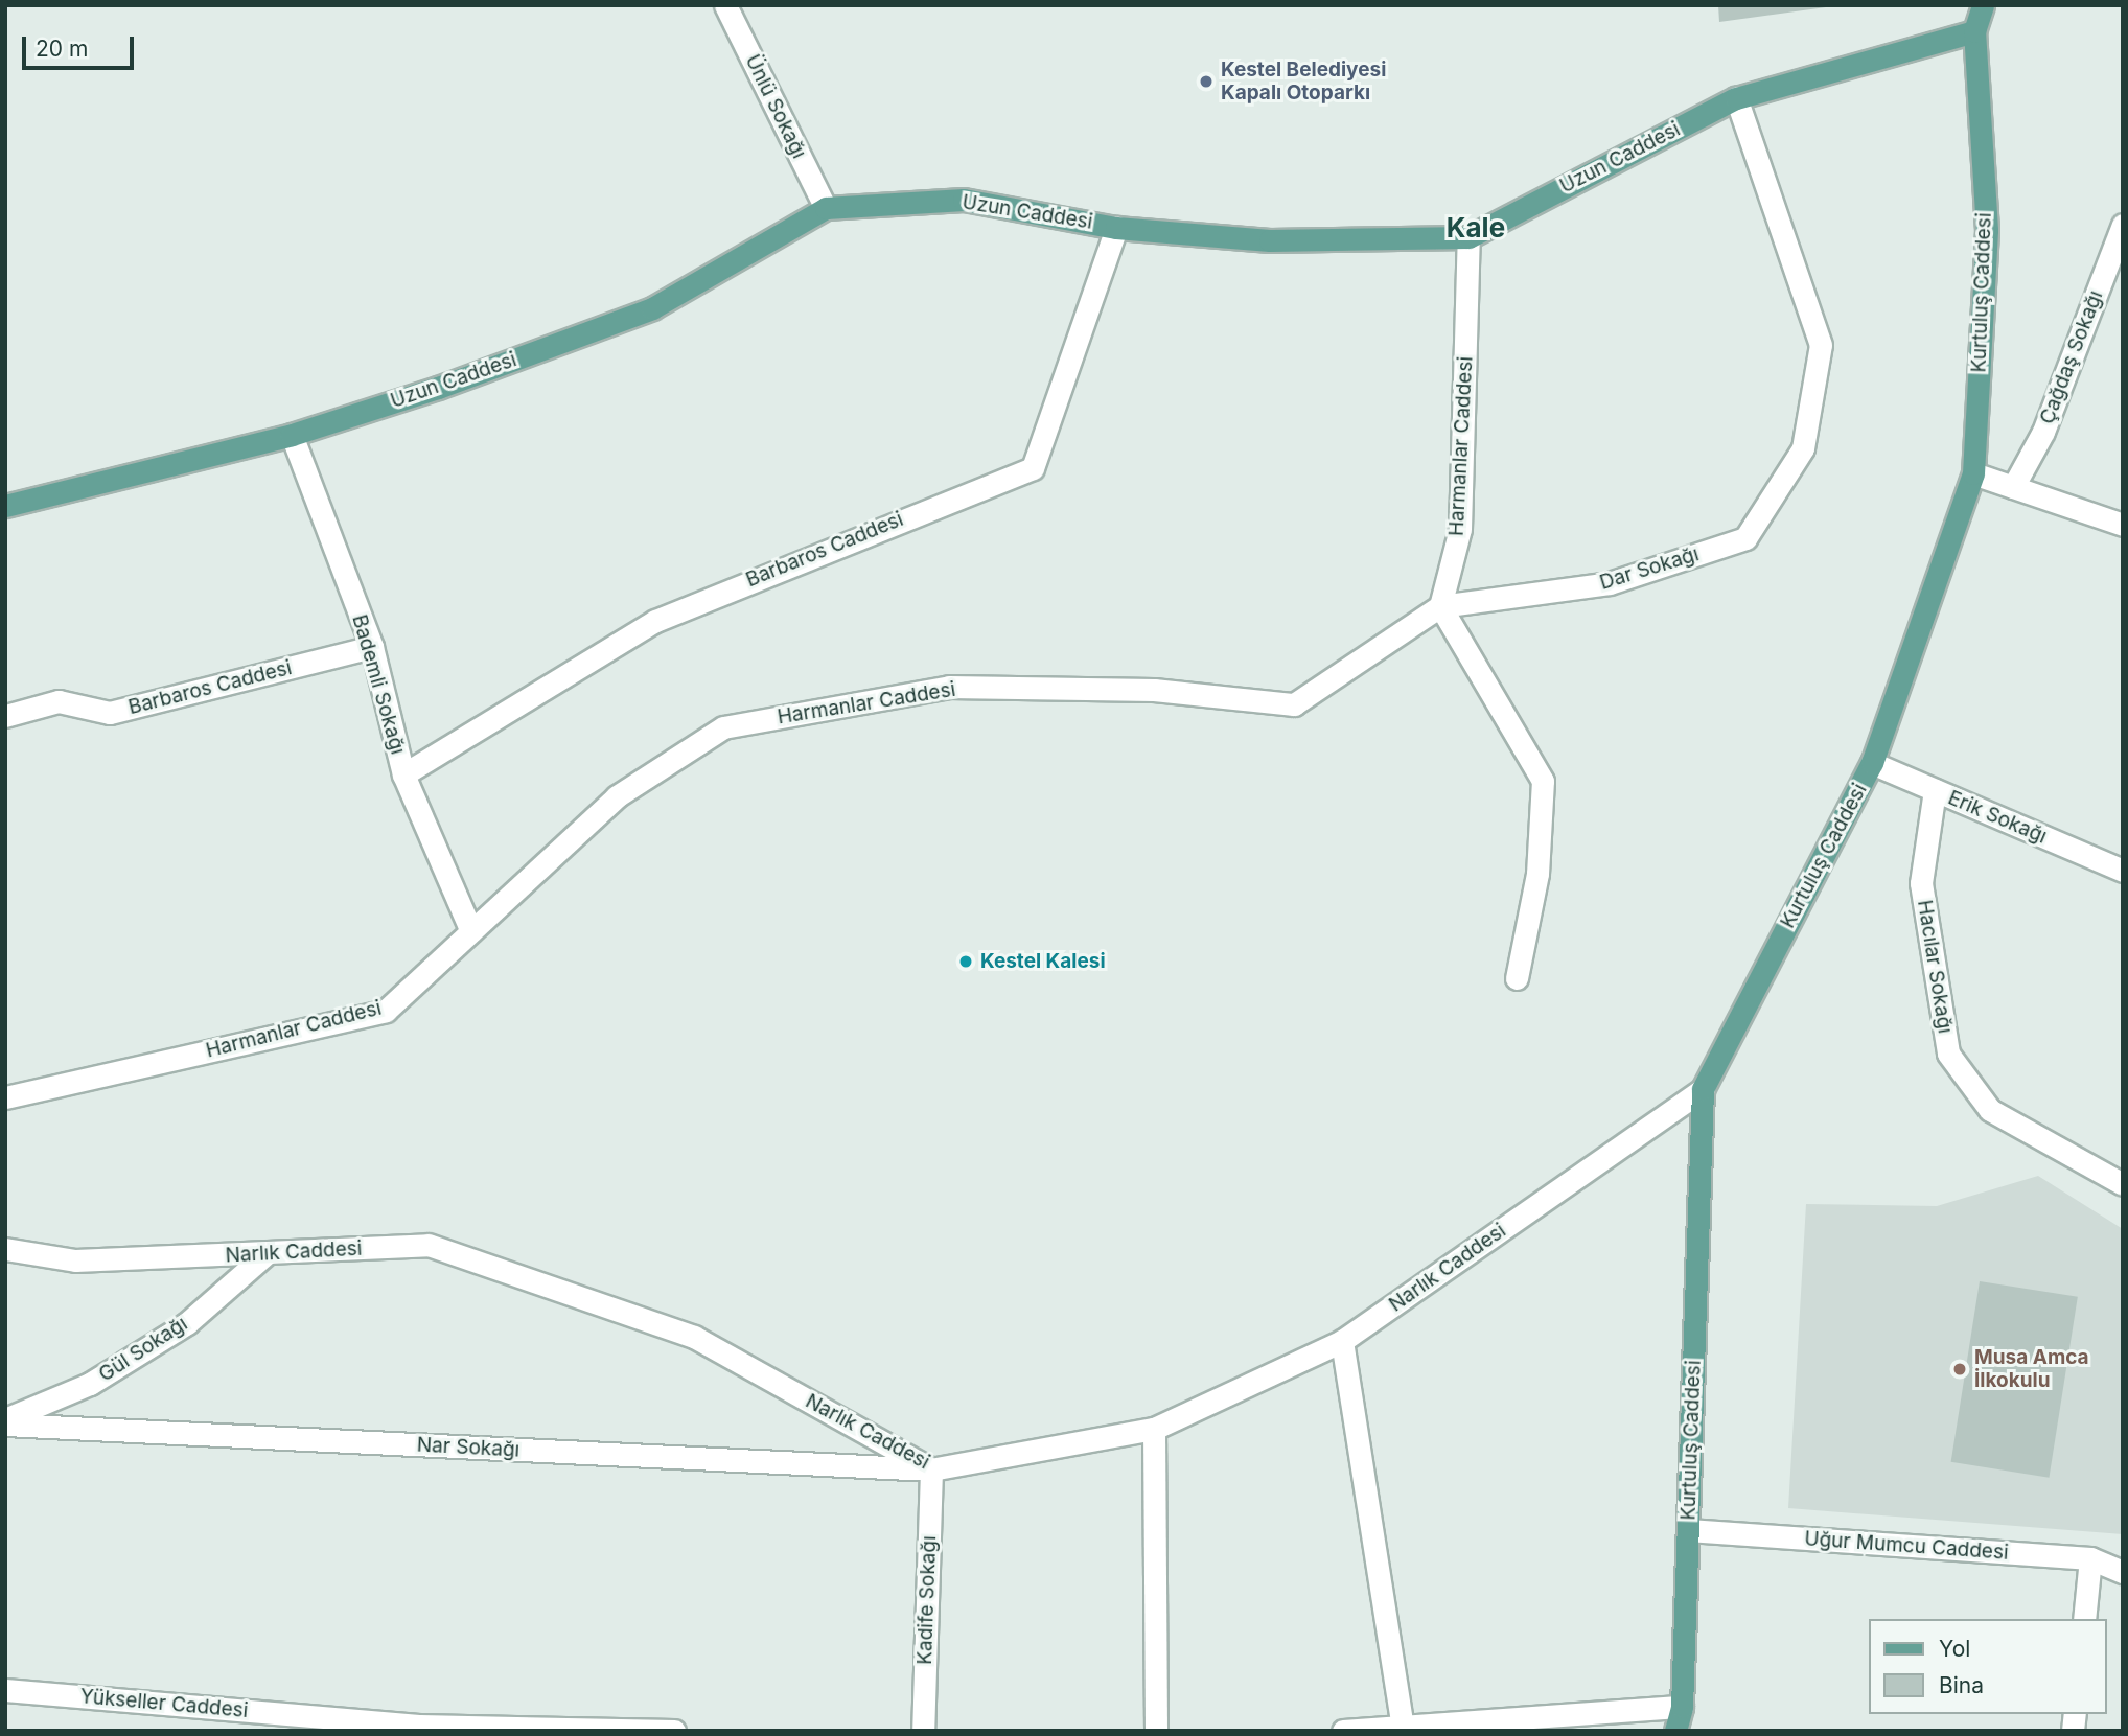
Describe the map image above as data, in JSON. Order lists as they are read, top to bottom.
{
  "streets": {
    "main road": ["Uzun Caddesi", "Kurtuluş Caddesi"],
    "street": [
      "Ünlü Sokağı",
      "Çağdaş Sokağı",
      "Harmanlar Caddesi",
      "Barbaros Caddesi",
      "Dar Sokağı",
      "Bademli Sokağı",
      "Erik Sokağı",
      "Hacılar Sokağı",
      "Narlık Caddesi",
      "Gül Sokağı",
      "Nar Sokağı",
      "Uğur Mumcu Caddesi",
      "Kadife Sokağı",
      "Yükseller Caddesi"
    ]
  },
  "crossings": [
    ["Ünlü Sokağı", "Uzun Caddesi"],
    ["Uzun Caddesi", "Kurtuluş Caddesi"],
    ["Uzun Caddesi", "Harmanlar Caddesi"],
    ["Uzun Caddesi", "Barbaros Caddesi"],
    ["Uzun Caddesi", "Dar Sokağı"],
    ["Uzun Caddesi", "Bademli Sokağı"],
    ["Kurtuluş Caddesi", "Erik Sokağı"],
    ["Kurtuluş Caddesi", "Narlık Caddesi"],
    ["Kurtuluş Caddesi", "Uğur Mumcu Caddesi"],
    ["Harmanlar Caddesi", "Dar Sokağı"],
    ["Harmanlar Caddesi", "Bademli Sokağı"],
    ["Barbaros Caddesi", "Bademli Sokağı"],
    ["Erik Sokağı", "Hacılar Sokağı"],
    ["Narlık Caddesi", "Gül Sokağı"],
    ["Narlık Caddesi", "Nar Sokağı"],
    ["Narlık Caddesi", "Kadife Sokağı"],
    ["Gül Sokağı", "Nar Sokağı"],
    ["Nar Sokağı", "Kadife Sokağı"]
  ],
  "districts": ["Kale"],
  "places": ["Kestel Belediyesi Kapalı Otoparkı", "Kestel Kalesi", "Musa Amca İlkokulu"],
  "legend": ["Yol", "Bina"],
  "scale_bar": "20 m"
}
